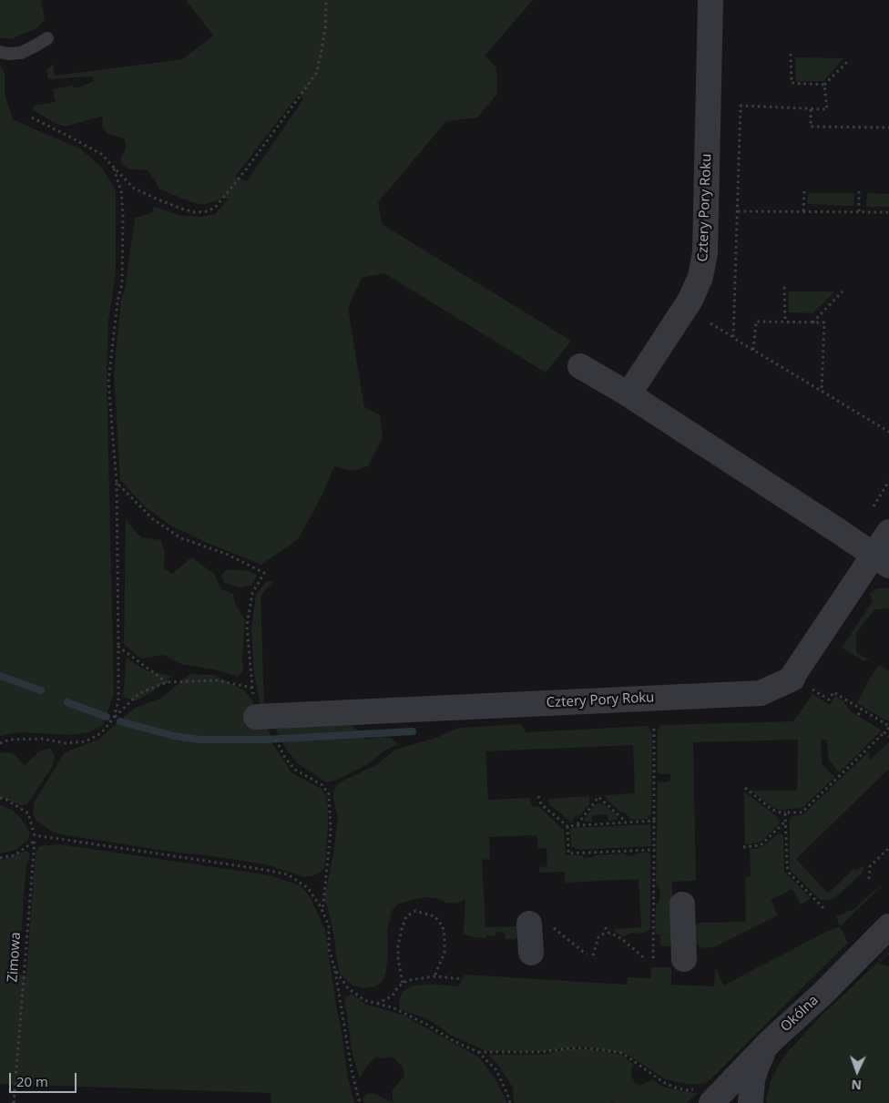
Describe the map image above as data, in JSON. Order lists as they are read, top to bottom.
{
  "streets": {
    "street": ["Cztery Pory Roku", "Okólna"],
    "path": ["Zimowa"]
  },
  "scale_bar": "20 m",
  "north": "bottom"
}
